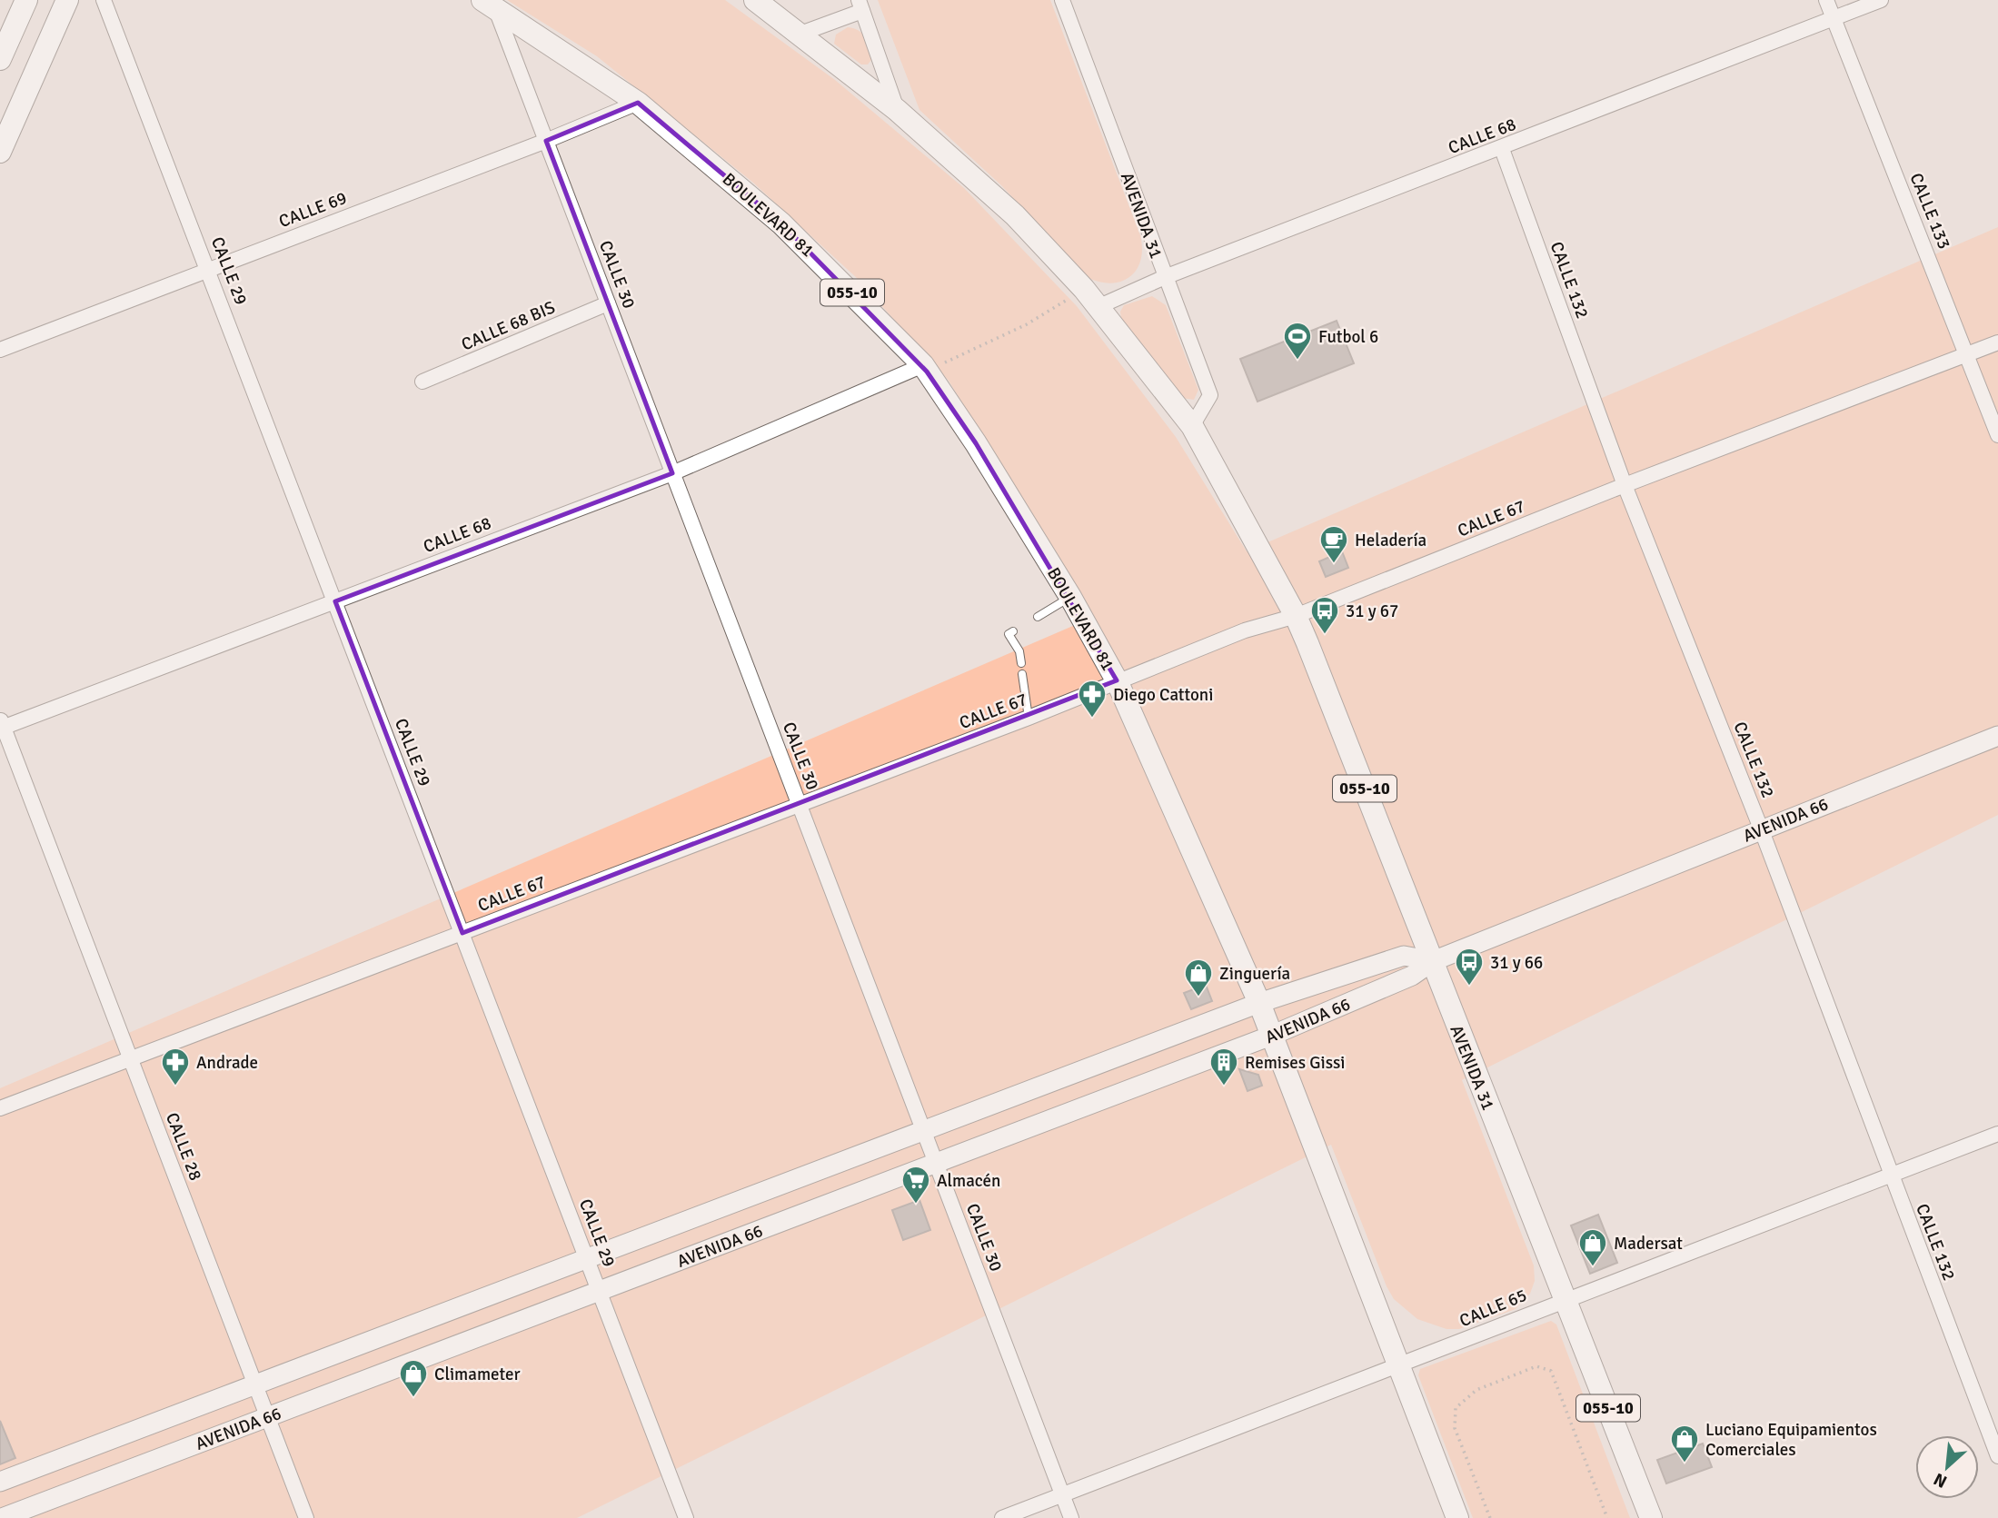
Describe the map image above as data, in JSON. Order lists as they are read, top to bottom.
{
  "streets": {
    "main road": [
      "BOULEVARD 81",
      "AVENIDA 31",
      "055-10",
      "AVENIDA 66"
    ],
    "street": [
      "CALLE 68",
      "CALLE 69",
      "CALLE 133",
      "CALLE 29",
      "CALLE 30",
      "CALLE 132",
      "CALLE 68 BIS",
      "CALLE 67",
      "CALLE 28",
      "CALLE 65"
    ]
  },
  "crossings": [
    ["CALLE 68", "CALLE 133"],
    ["CALLE 68", "BOULEVARD 81"],
    ["CALLE 68", "AVENIDA 31"],
    ["CALLE 68", "CALLE 29"],
    ["CALLE 68", "CALLE 30"],
    ["CALLE 68", "CALLE 132"],
    ["CALLE 68", "055-10"],
    ["CALLE 68", "CALLE 28"],
    ["CALLE 69", "BOULEVARD 81"],
    ["CALLE 69", "CALLE 29"],
    ["CALLE 69", "CALLE 30"],
    ["CALLE 133", "CALLE 67"],
    ["BOULEVARD 81", "CALLE 30"],
    ["BOULEVARD 81", "055-10"],
    ["BOULEVARD 81", "CALLE 67"],
    ["AVENIDA 31", "055-10"],
    ["AVENIDA 31", "CALLE 67"],
    ["AVENIDA 31", "AVENIDA 66"],
    ["AVENIDA 31", "CALLE 65"],
    ["CALLE 29", "CALLE 67"],
    ["CALLE 29", "AVENIDA 66"],
    ["CALLE 30", "CALLE 68 BIS"],
    ["CALLE 30", "CALLE 67"],
    ["CALLE 30", "AVENIDA 66"],
    ["CALLE 30", "CALLE 65"],
    ["CALLE 132", "CALLE 67"],
    ["CALLE 132", "AVENIDA 66"],
    ["CALLE 132", "CALLE 65"],
    ["055-10", "CALLE 67"],
    ["055-10", "AVENIDA 66"],
    ["055-10", "CALLE 65"],
    ["CALLE 67", "CALLE 28"],
    ["AVENIDA 66", "CALLE 28"]
  ],
  "places": {
    "sports": ["Futbol 6"],
    "cafe": ["Heladería"],
    "bus stop": ["31 y 67", "31 y 66"],
    "pharmacy": ["Diego Cattoni", "Andrade"],
    "shop": [
      "Zinguería",
      "Madersat",
      "Climameter",
      "Luciano Equipamientos Comerciales"
    ],
    "building": ["Remises Gissi"],
    "supermarket": ["Almacén"]
  },
  "north": "bottom left"
}
